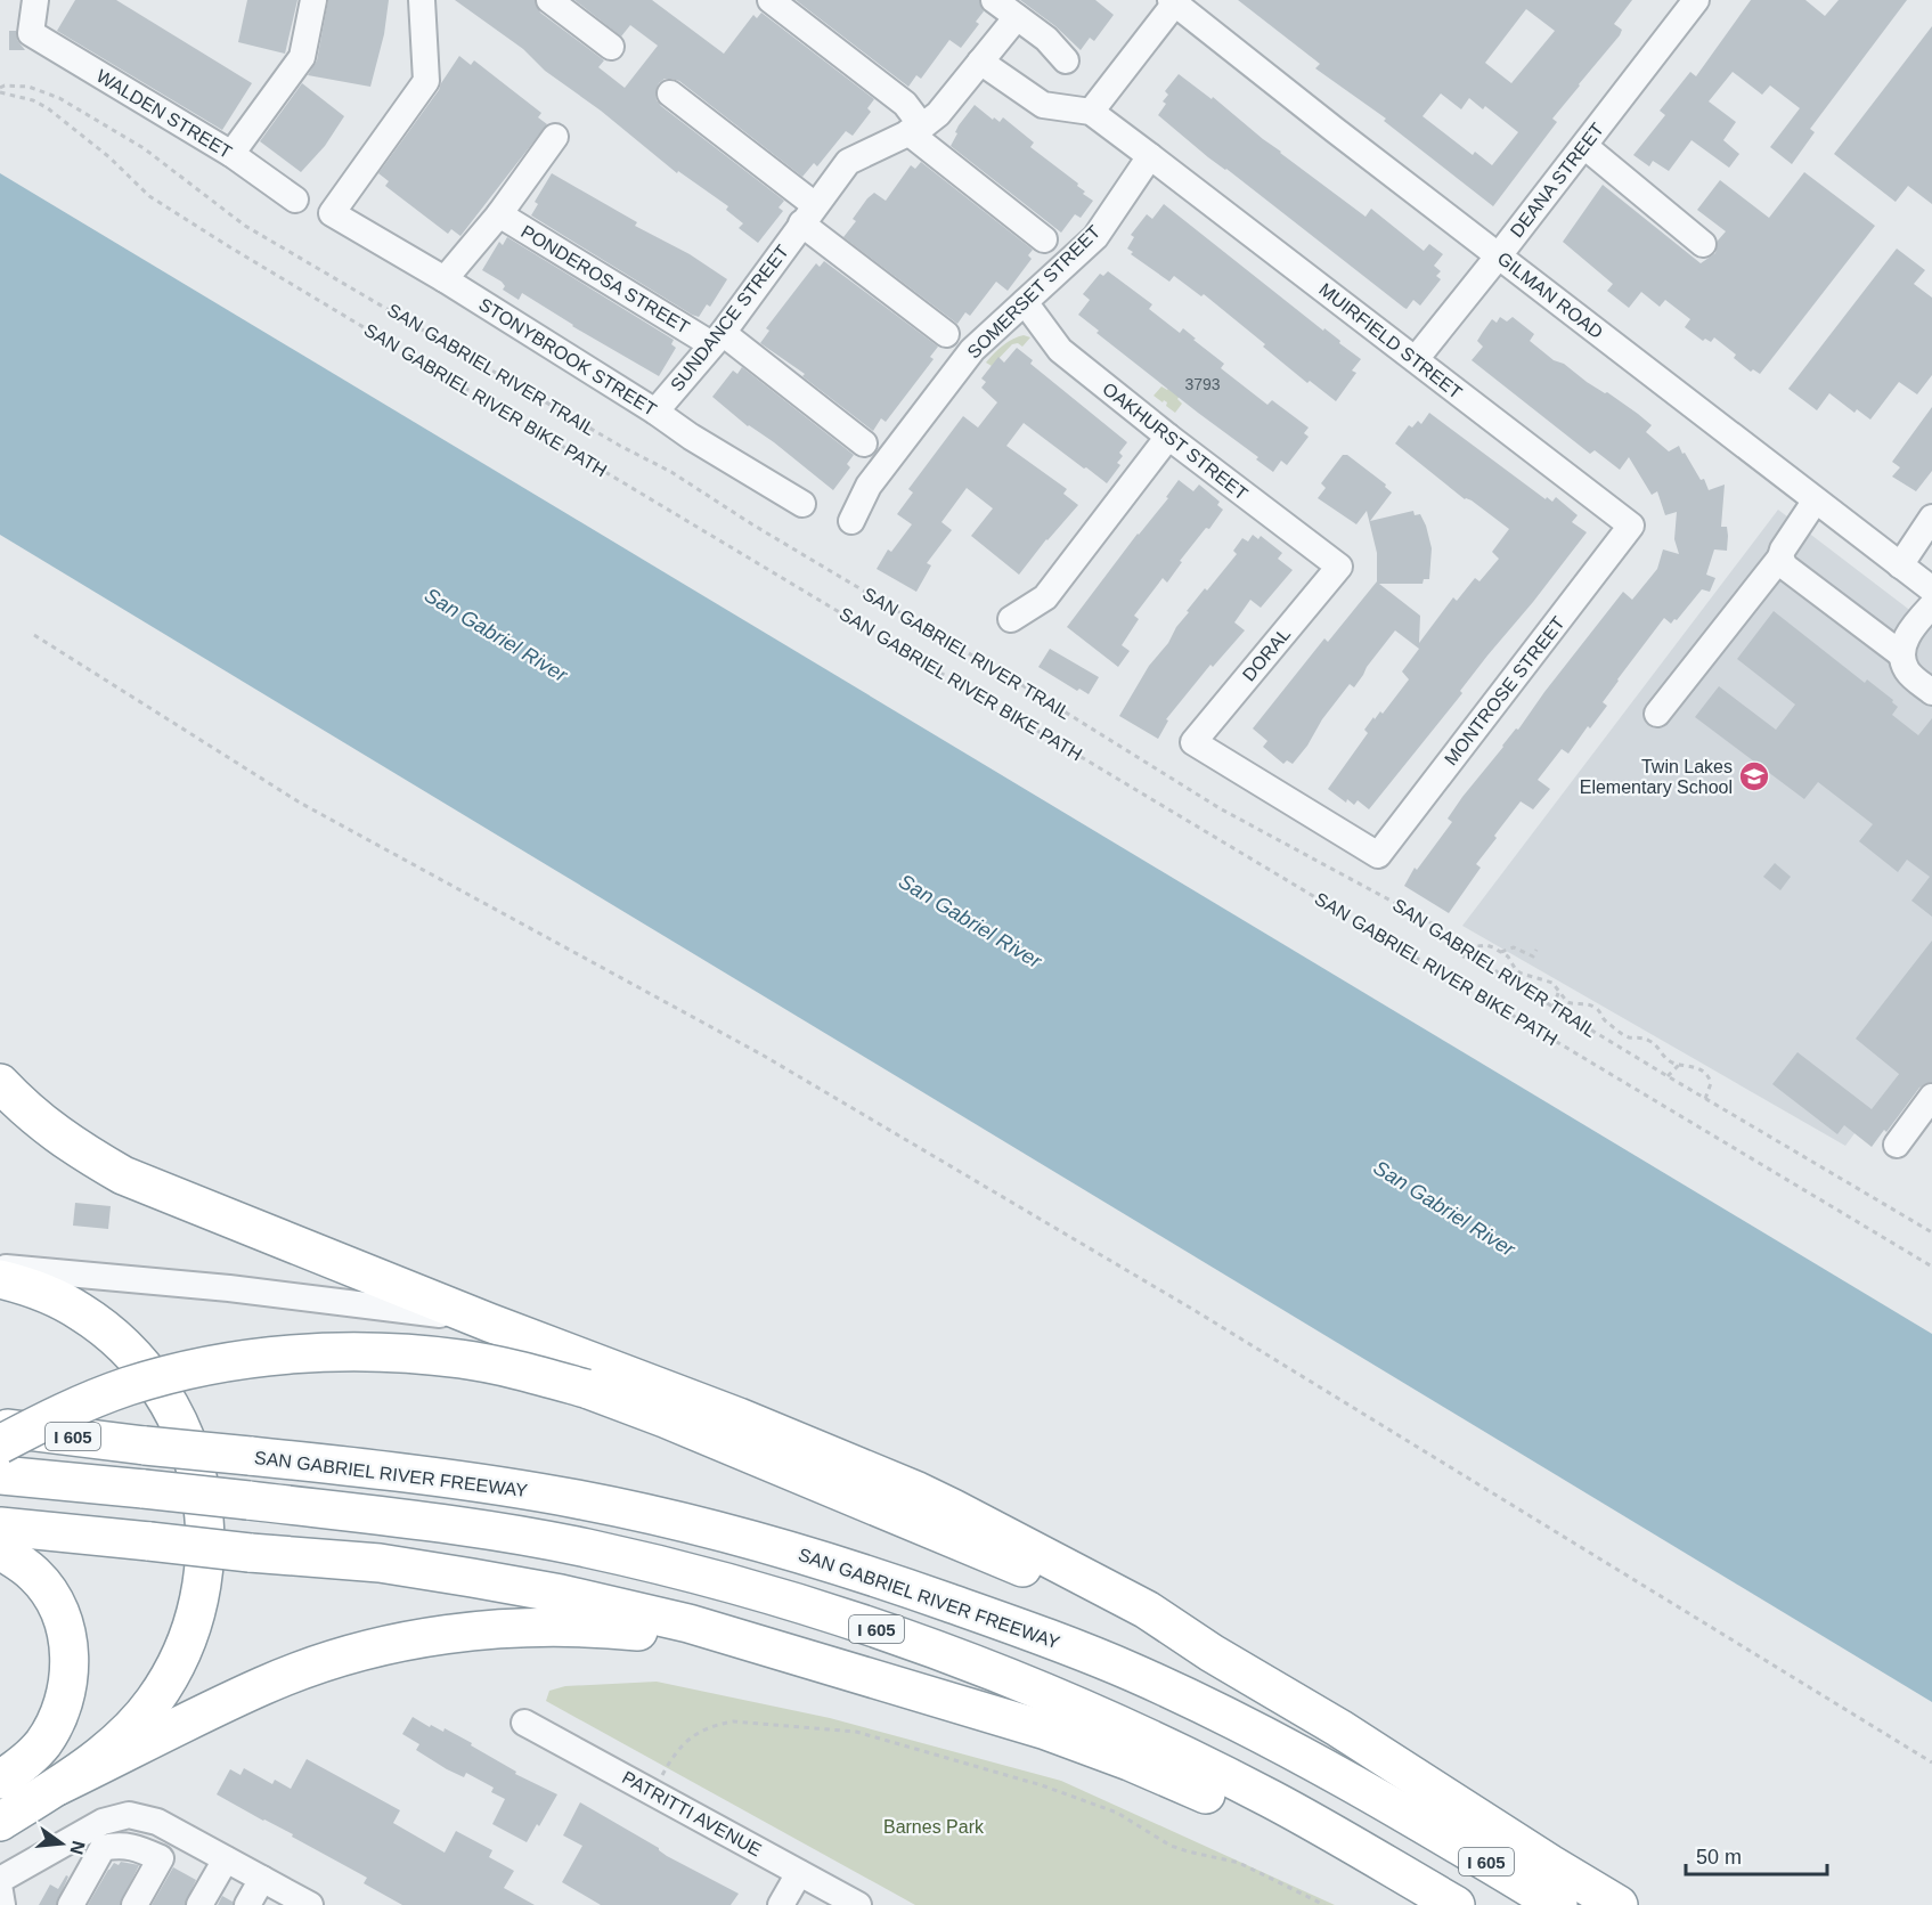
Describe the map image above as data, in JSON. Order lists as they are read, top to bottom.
{
  "streets": {
    "highway": ["I 605", "SAN GABRIEL RIVER FREEWAY"],
    "street": [
      "WALDEN STREET",
      "DEANA STREET",
      "PONDEROSA STREET",
      "SOMERSET STREET",
      "GILMAN ROAD",
      "SUNDANCE STREET",
      "MUIRFIELD STREET",
      "STONYBROOK STREET",
      "OAKHURST STREET",
      "DORAL",
      "MONTROSE STREET",
      "PATRITTI AVENUE"
    ],
    "path": ["SAN GABRIEL RIVER TRAIL", "SAN GABRIEL RIVER BIKE PATH"]
  },
  "crossings": [
    ["DEANA STREET", "GILMAN ROAD"],
    ["DEANA STREET", "MUIRFIELD STREET"],
    ["PONDEROSA STREET", "SUNDANCE STREET"],
    ["SOMERSET STREET", "MUIRFIELD STREET"],
    ["SOMERSET STREET", "OAKHURST STREET"],
    ["SUNDANCE STREET", "STONYBROOK STREET"],
    ["MUIRFIELD STREET", "MONTROSE STREET"],
    ["SAN GABRIEL RIVER TRAIL", "SAN GABRIEL RIVER BIKE PATH"],
    ["OAKHURST STREET", "DORAL"],
    ["DORAL", "MONTROSE STREET"]
  ],
  "water": ["San Gabriel River"],
  "parks": ["Barnes Park"],
  "places": {
    "school or university": ["Twin Lakes Elementary School"]
  },
  "house_numbers": ["3793"],
  "scale_bar": "50 m",
  "north": "right"
}
